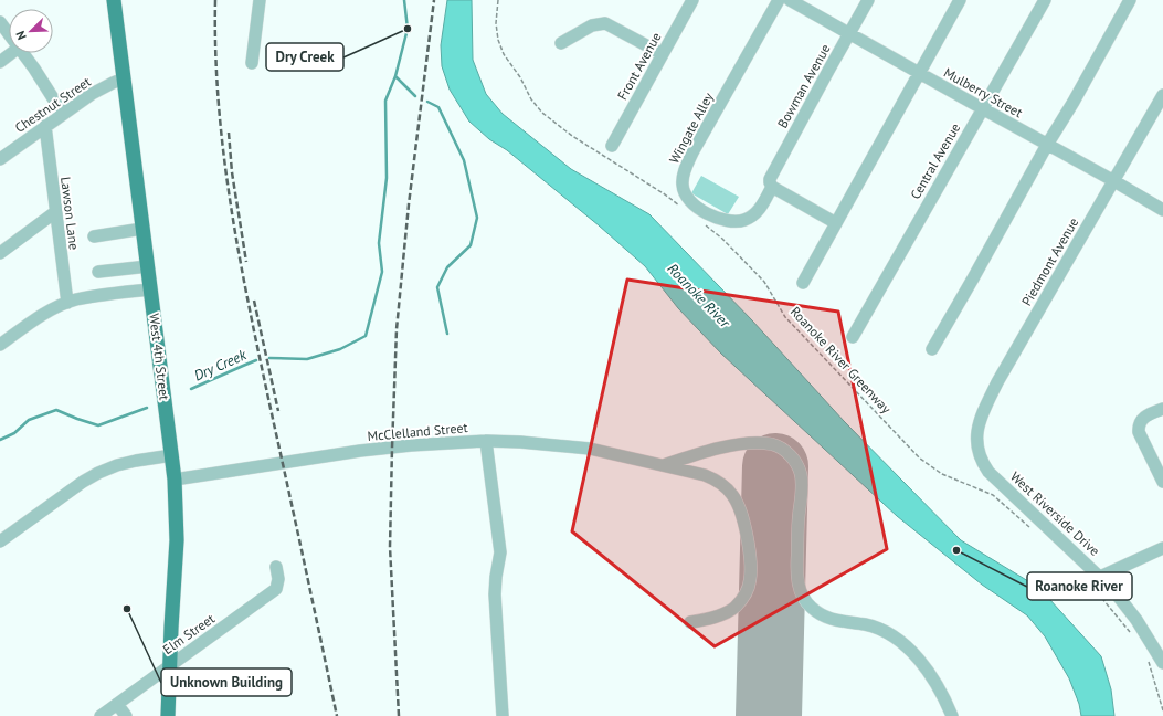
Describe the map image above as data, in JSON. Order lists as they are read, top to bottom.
{
  "streets": {
    "main road": ["West 4th Street"],
    "street": [
      "Front Avenue",
      "Bowman Avenue",
      "Mulberry Street",
      "Chestnut Street",
      "Wingate Alley",
      "Central Avenue",
      "Lawson Lane",
      "Piedmont Avenue",
      "McClelland Street",
      "West Riverside Drive",
      "Elm Street"
    ],
    "path": ["Roanoke River Greenway"]
  },
  "crossings": [
    ["Bowman Avenue", "Mulberry Street"],
    ["Bowman Avenue", "Wingate Alley"],
    ["Mulberry Street", "Central Avenue"],
    ["Mulberry Street", "Piedmont Avenue"],
    ["Chestnut Street", "Lawson Lane"],
    ["Chestnut Street", "West 4th Street"],
    ["Piedmont Avenue", "West Riverside Drive"],
    ["West 4th Street", "McClelland Street"],
    ["West 4th Street", "Elm Street"]
  ],
  "water": ["Roanoke River", "Dry Creek"],
  "places": ["Dry Creek", "Roanoke River", "Unknown Building"],
  "north": "bottom left"
}
